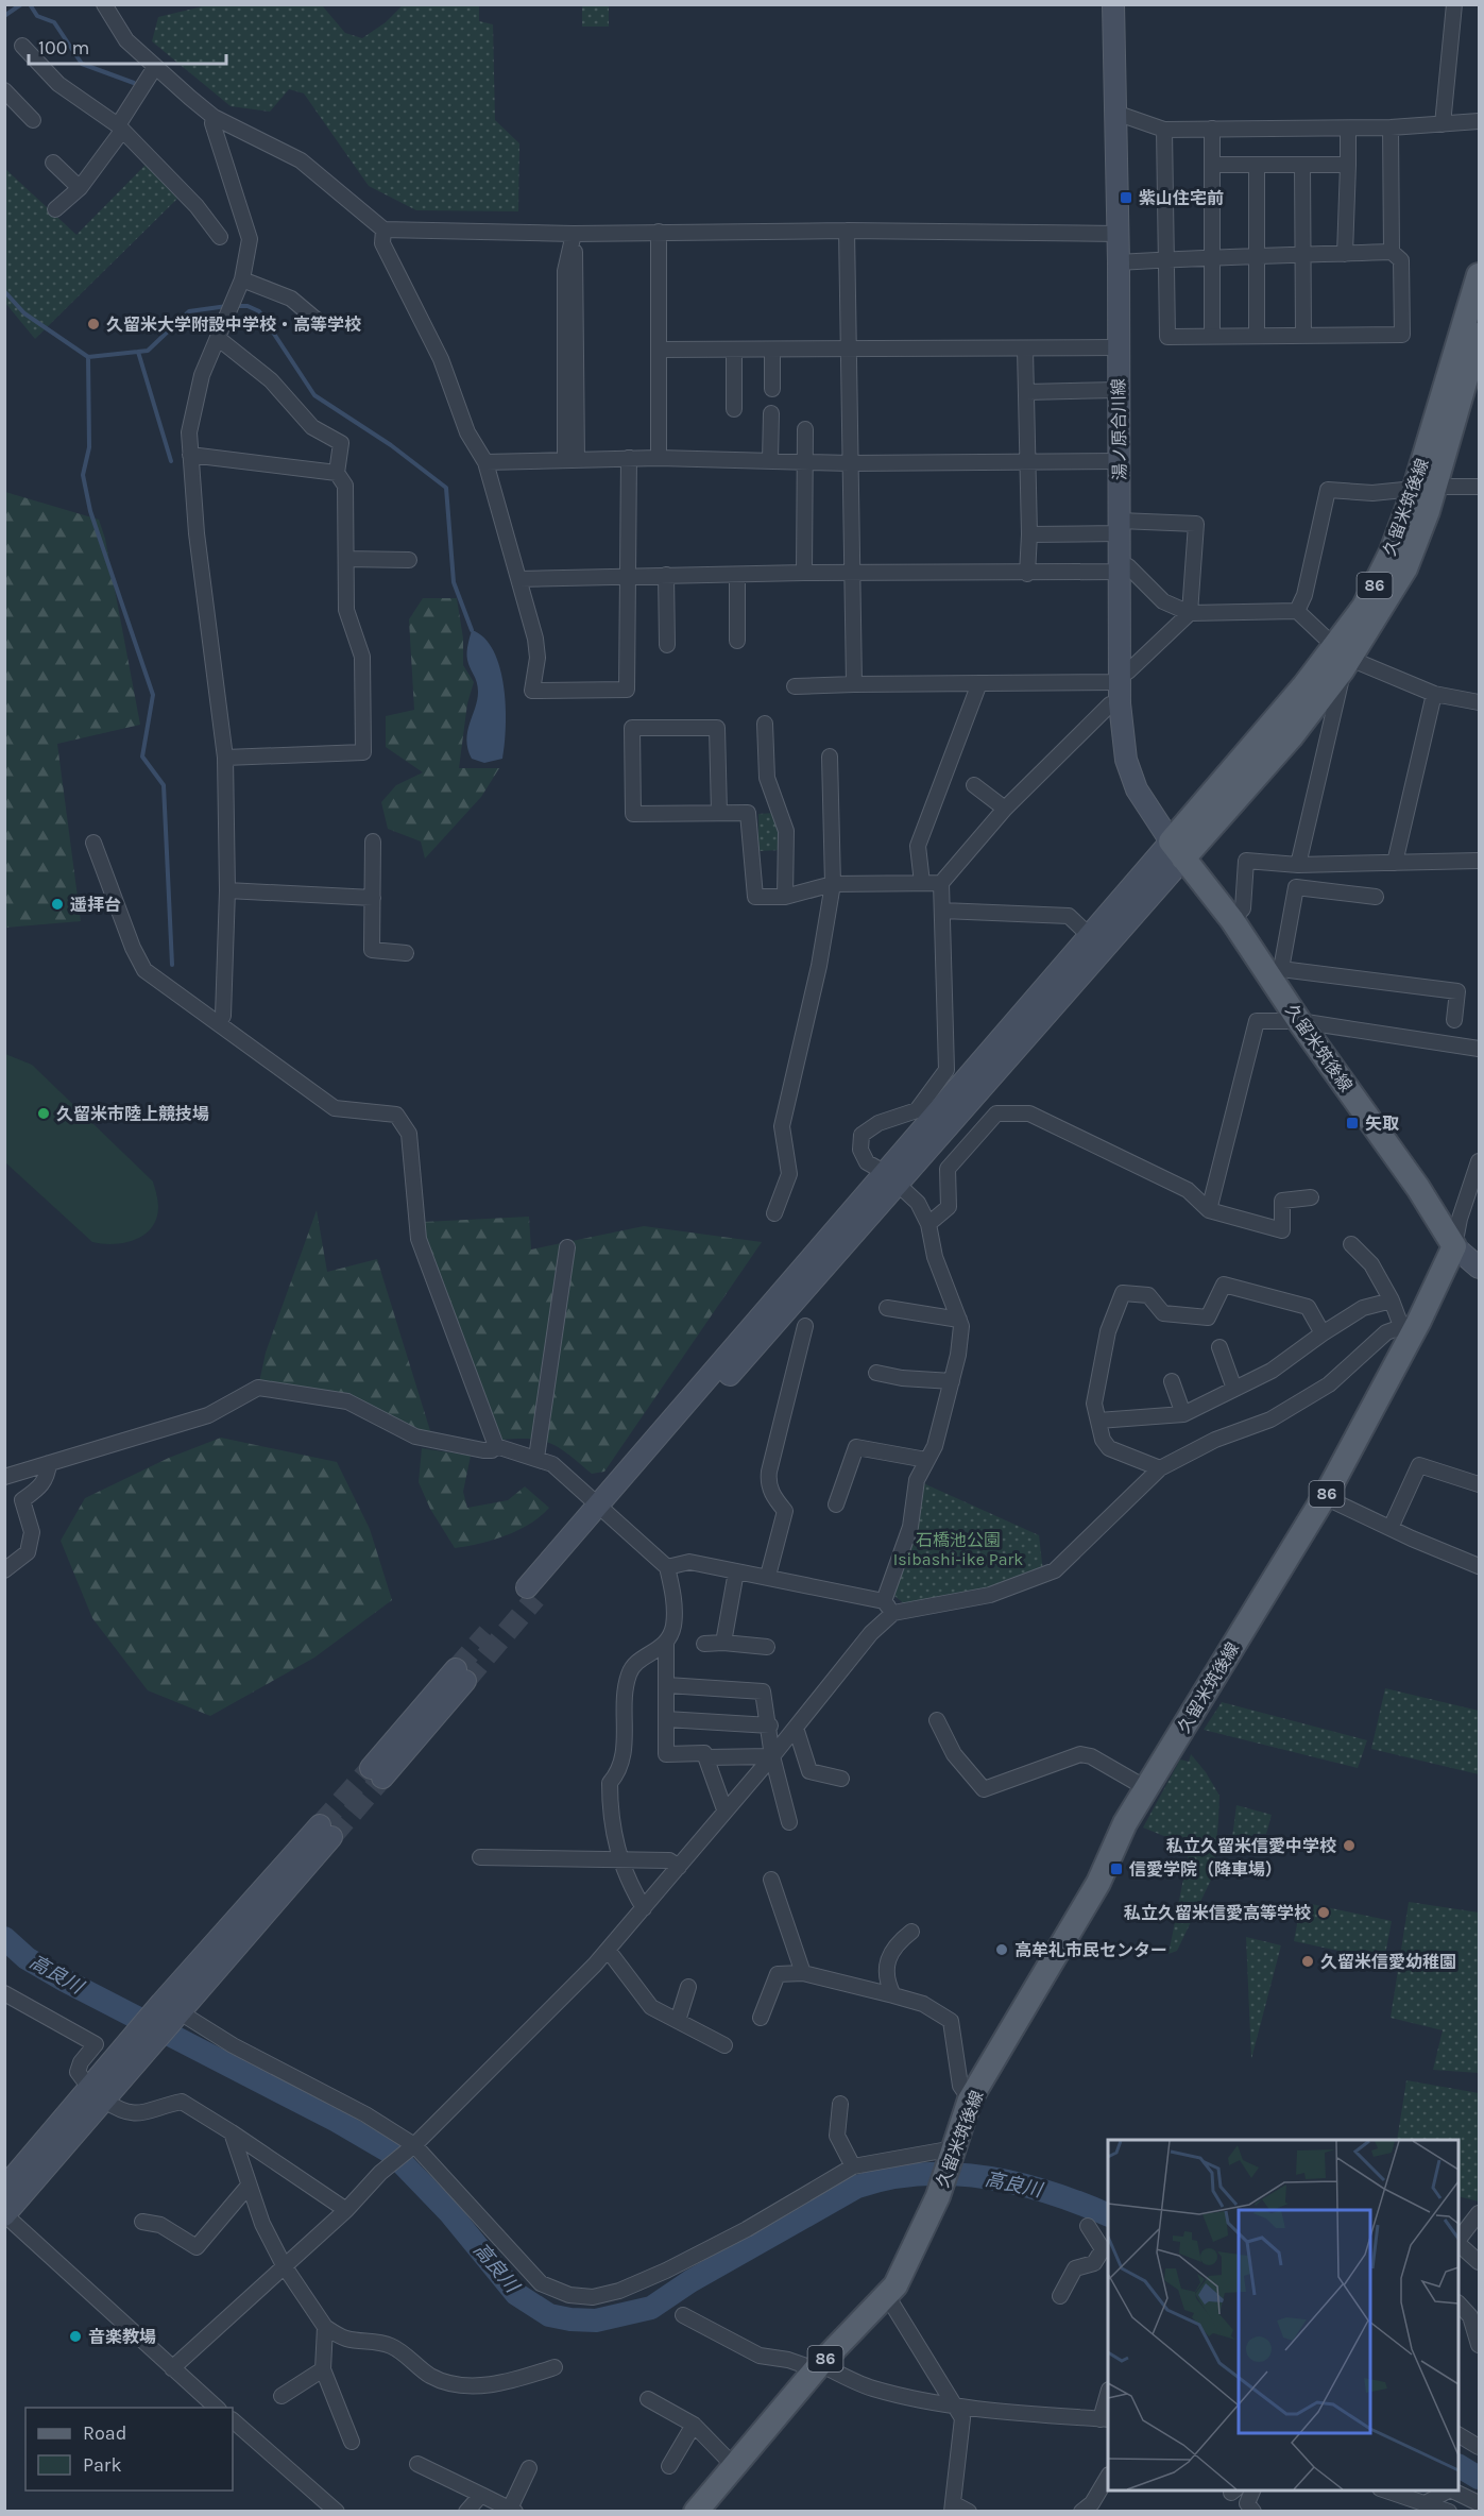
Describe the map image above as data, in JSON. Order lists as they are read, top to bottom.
{
  "streets": {
    "main road": ["久留米筑後線", "86"],
    "street": ["湯ノ原合川線"]
  },
  "crossings": [
    ["湯ノ原合川線", "久留米筑後線"]
  ],
  "water": ["高良川"],
  "parks": ["石橋池公園 Isibashi-ike Park"],
  "places": {
    "transit": ["紫山住宅前", "矢取", "信愛学院（降車場）"],
    "other": [
      "久留米大学附設中学校・高等学校",
      "遥拝台",
      "久留米市陸上競技場",
      "私立久留米信愛中学校",
      "私立久留米信愛高等学校",
      "高牟礼市民センター",
      "久留米信愛幼稚園",
      "音楽教場"
    ]
  },
  "legend": ["Road", "Park"],
  "scale_bar": "100 m"
}
